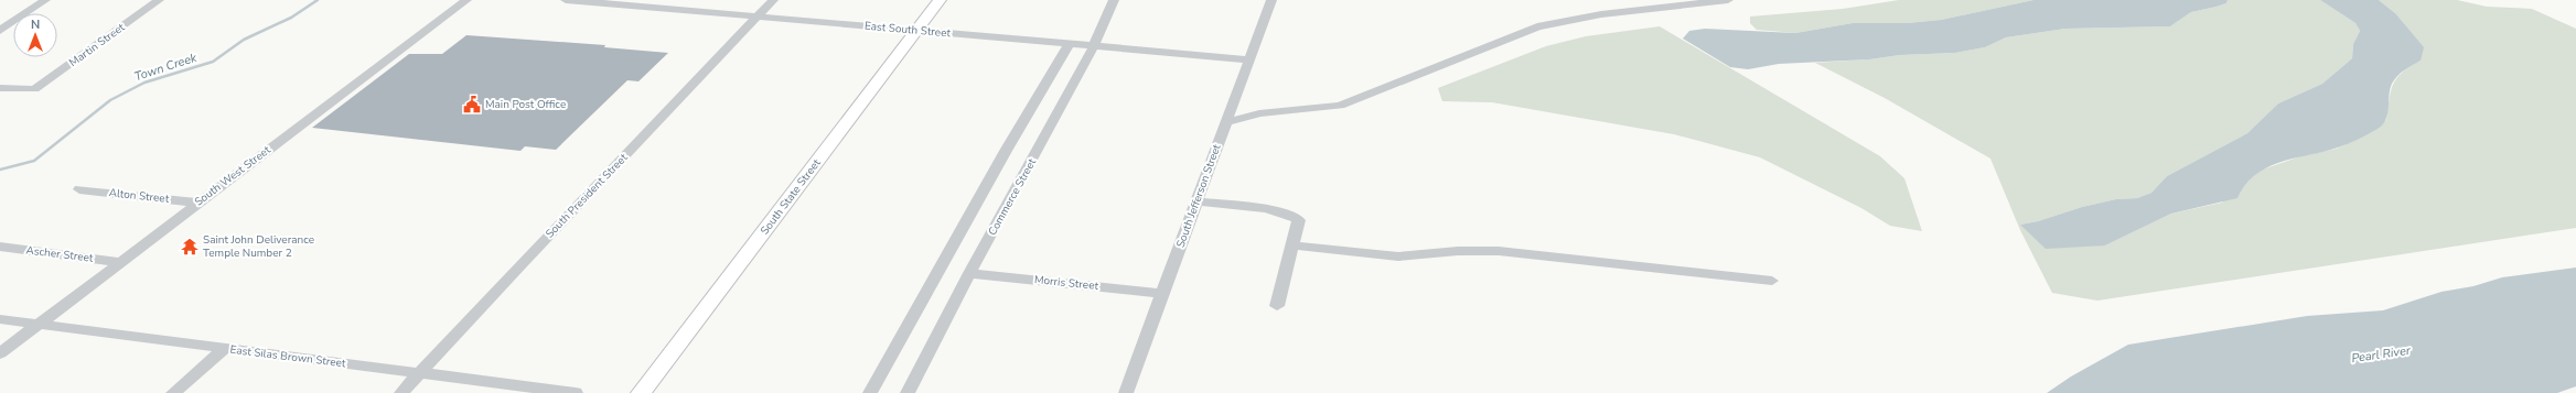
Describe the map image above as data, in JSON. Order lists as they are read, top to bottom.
{
  "streets": {
    "main road": ["South State Street"],
    "street": [
      "East South Street",
      "Martin Street",
      "South West Street",
      "Alton Street",
      "South President Street",
      "South Jefferson Street",
      "Commerce Street",
      "Ascher Street",
      "Morris Street",
      "East Silas Brown Street"
    ]
  },
  "crossings": [
    ["East South Street", "South President Street"],
    ["East South Street", "South Jefferson Street"],
    ["East South Street", "South State Street"],
    ["East South Street", "Commerce Street"],
    ["South West Street", "Alton Street"],
    ["South West Street", "Ascher Street"],
    ["South West Street", "East Silas Brown Street"],
    ["South President Street", "East Silas Brown Street"],
    ["South Jefferson Street", "Morris Street"],
    ["Commerce Street", "Morris Street"]
  ],
  "water": ["Town Creek", "Pearl River"],
  "places": {
    "public building": ["Main Post Office"],
    "temple": ["Saint John Deliverance Temple Number 2"]
  },
  "north": "top"
}
